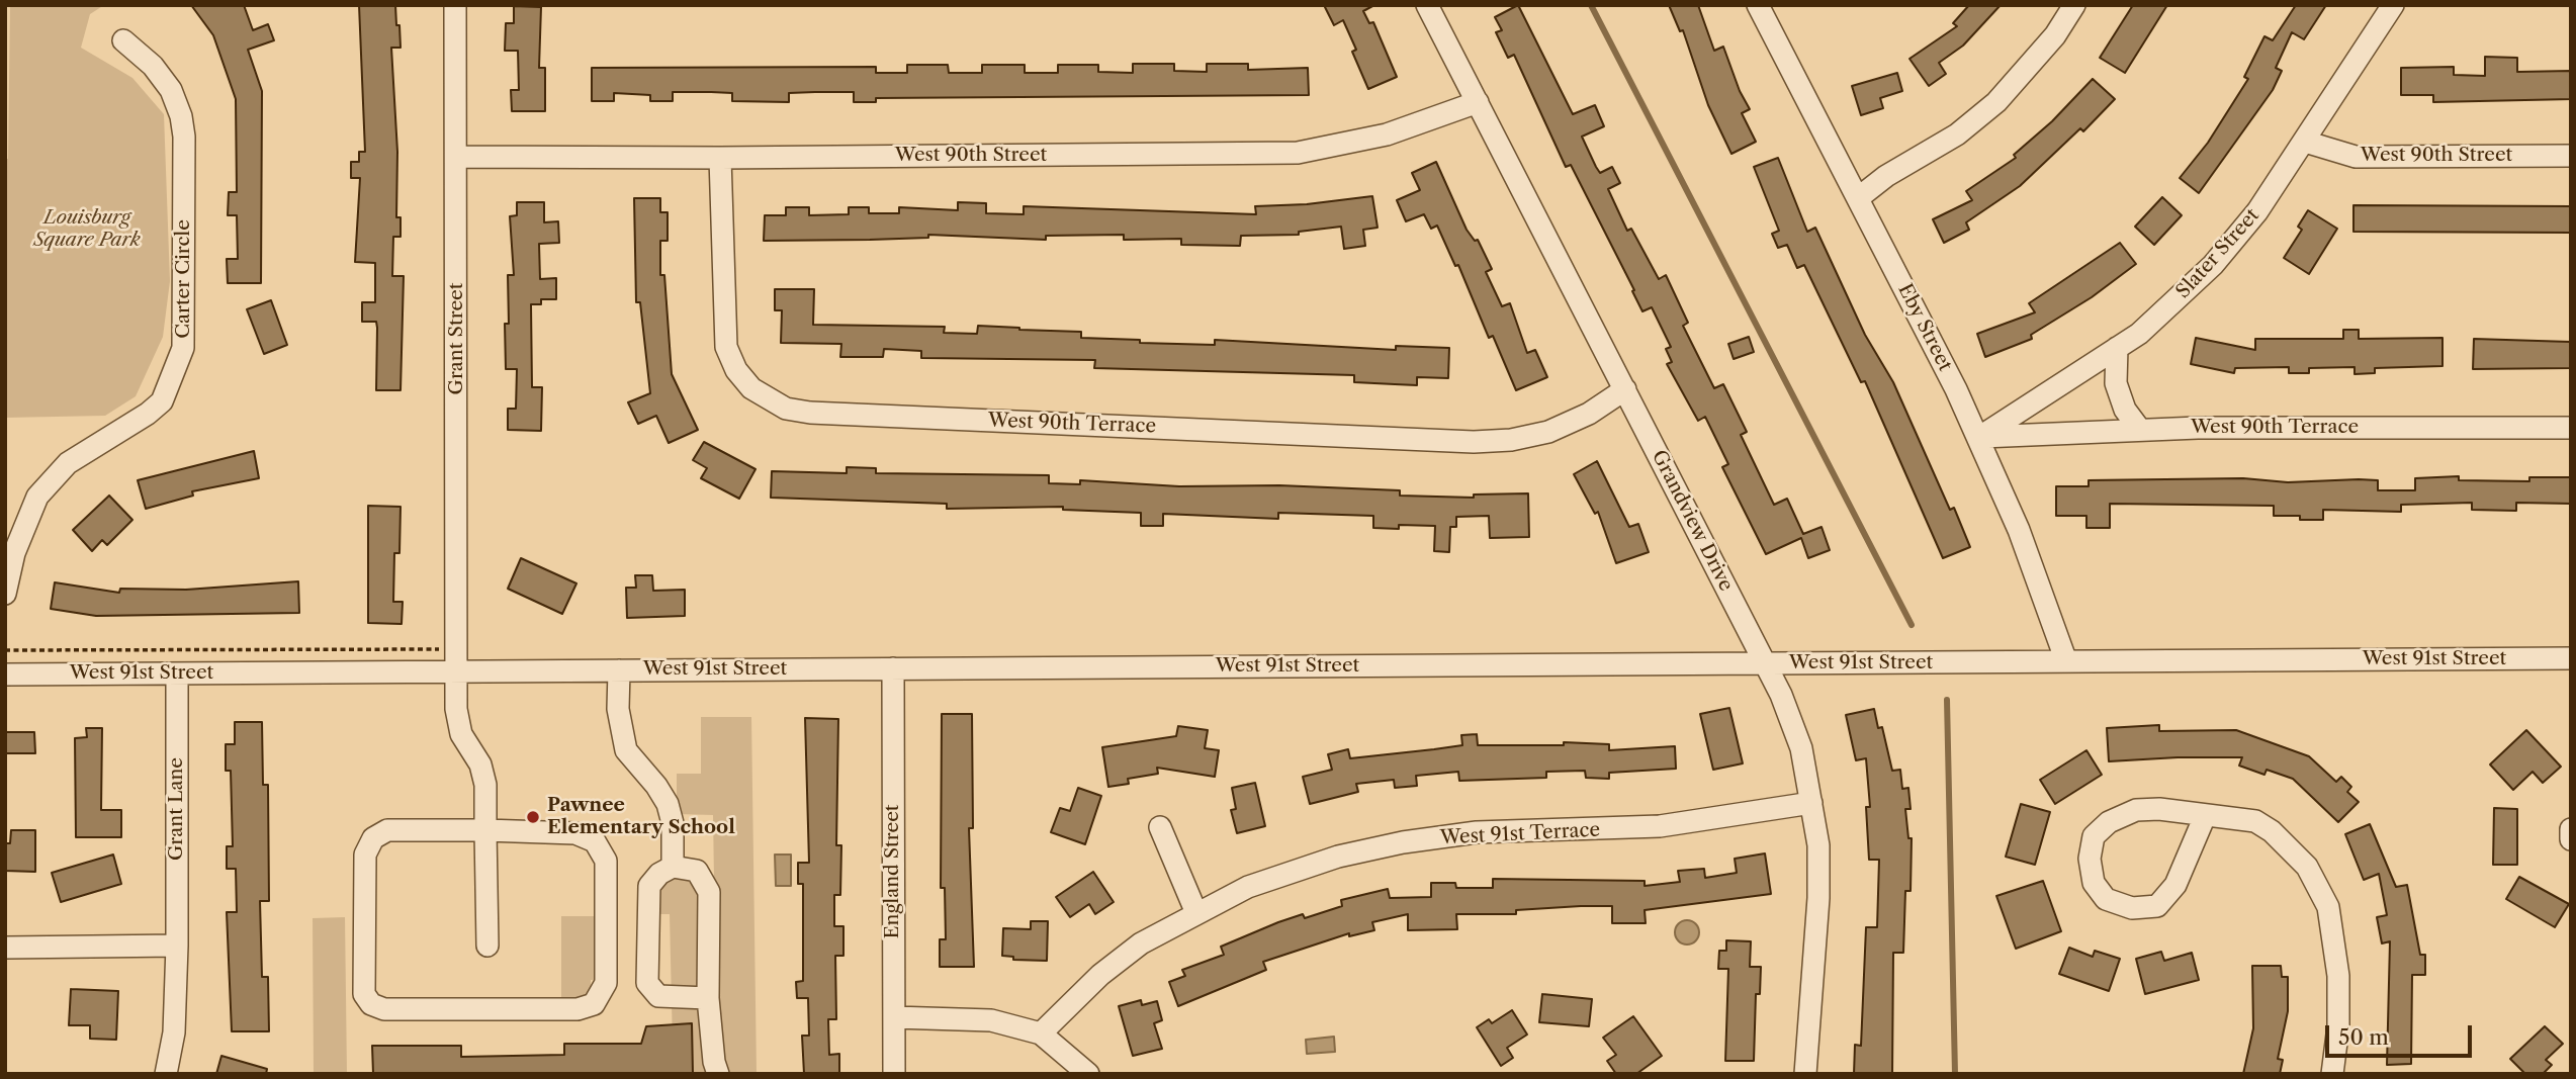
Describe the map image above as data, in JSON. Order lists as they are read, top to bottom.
{
  "streets": {
    "street": [
      "West 90th Street",
      "Slater Street",
      "Carter Circle",
      "Eby Street",
      "Grant Street",
      "West 90th Terrace",
      "Grandview Drive",
      "West 91st Street",
      "Grant Lane",
      "West 91st Terrace",
      "England Street"
    ]
  },
  "crossings": [
    ["West 90th Street", "Slater Street"],
    ["West 90th Street", "Grant Street"],
    ["West 90th Street", "West 90th Terrace"],
    ["West 90th Street", "Grandview Drive"],
    ["Slater Street", "Eby Street"],
    ["Slater Street", "West 90th Terrace"],
    ["Eby Street", "West 90th Terrace"],
    ["Eby Street", "West 91st Street"],
    ["Grant Street", "West 91st Street"],
    ["West 90th Terrace", "Grandview Drive"],
    ["Grandview Drive", "West 91st Street"],
    ["Grandview Drive", "West 91st Terrace"],
    ["West 91st Street", "Grant Lane"],
    ["West 91st Street", "England Street"]
  ],
  "parks": ["Louisburg Square Park"],
  "places": ["Pawnee Elementary School"],
  "scale_bar": "50 m"
}
